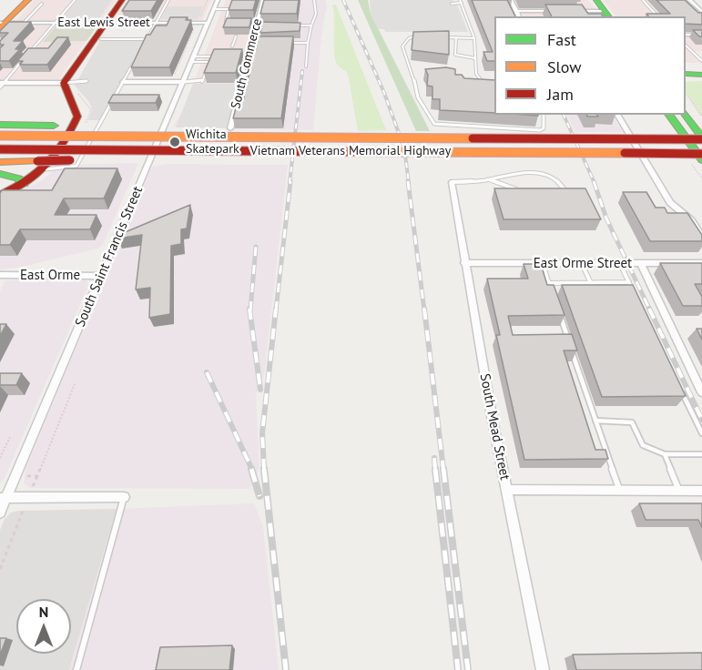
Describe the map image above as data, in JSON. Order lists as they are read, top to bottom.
{
  "streets": {
    "main road": ["Vietnam Veterans Memorial Highway"],
    "street": [
      "East Lewis Street",
      "South Commerce",
      "South Saint Francis Street",
      "East Orme Street",
      "East Orme",
      "South Mead Street"
    ]
  },
  "crossings": [
    ["East Lewis Street", "South Saint Francis Street"],
    ["South Saint Francis Street", "East Orme"],
    ["East Orme Street", "South Mead Street"]
  ],
  "places": ["Wichita Skatepark"],
  "legend": ["Fast", "Slow", "Jam"],
  "north": "top"
}
